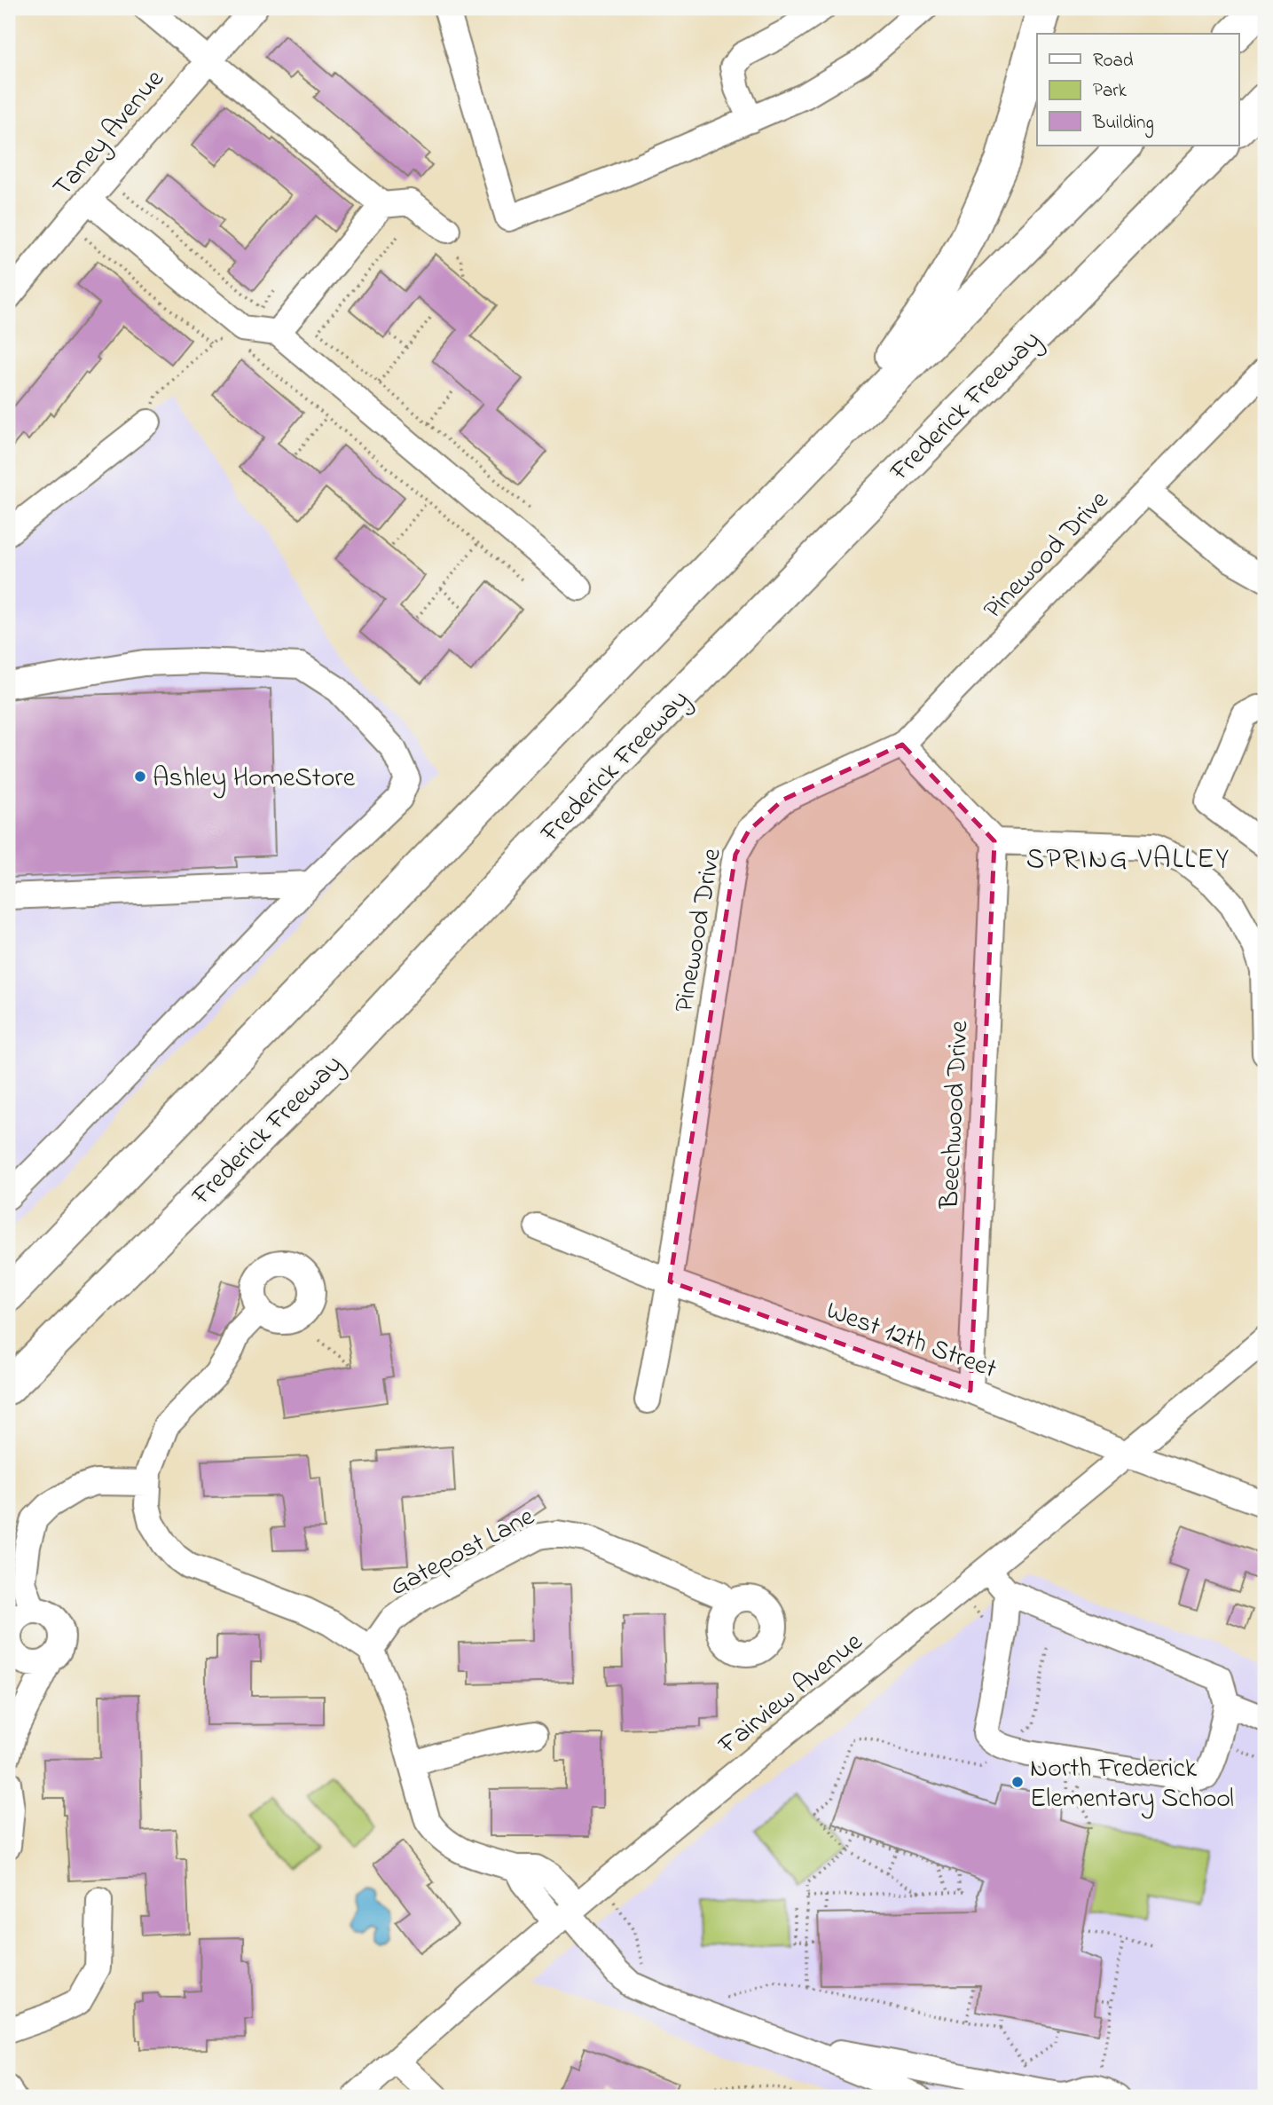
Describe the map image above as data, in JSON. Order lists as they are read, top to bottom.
{
  "streets": {
    "highway": ["Frederick Freeway"],
    "street": [
      "Taney Avenue",
      "Pinewood Drive",
      "Beechwood Drive",
      "West 12th Street",
      "Gatepost Lane",
      "Fairview Avenue"
    ]
  },
  "crossings": [
    ["Pinewood Drive", "West 12th Street"],
    ["Beechwood Drive", "West 12th Street"],
    ["West 12th Street", "Fairview Avenue"]
  ],
  "districts": ["SPRING VALLEY"],
  "places": ["Ashley HomeStore", "North Frederick Elementary School"],
  "legend": ["Road", "Park", "Building"]
}
